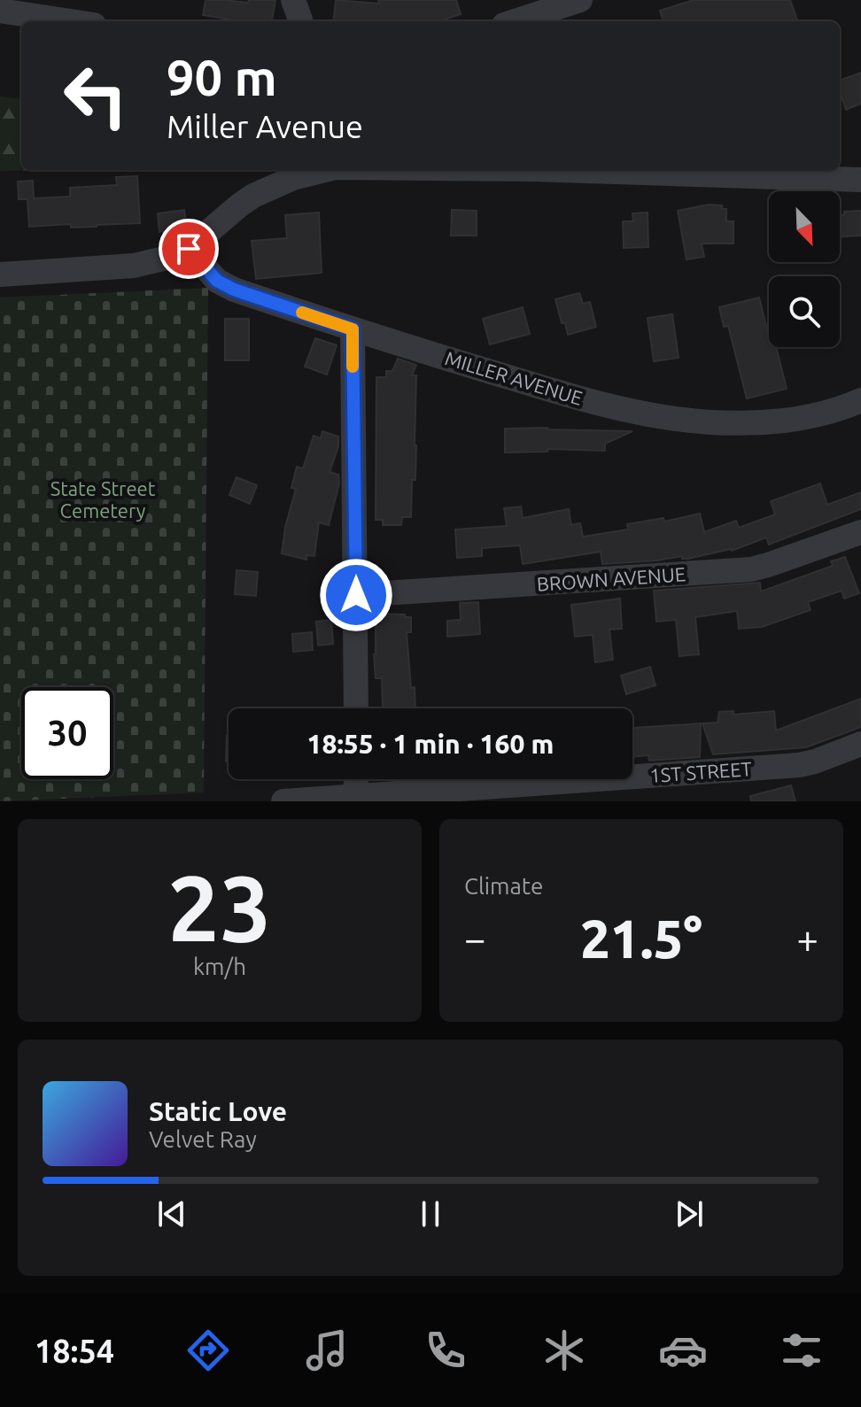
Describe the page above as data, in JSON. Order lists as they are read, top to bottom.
{
  "streets": {
    "street": ["MILLER AVENUE", "BROWN AVENUE", "1ST STREET"]
  },
  "parks": ["State Street Cemetery"],
  "north": "bottom right",
  "page": {
    "turn": ["90 m", "Miller Avenue"],
    "limit": "30",
    "trip": "18:55 · 1 min · 160 m",
    "tile": [
      ["23", "km/h"],
      "Climate"
    ],
    "heat": ["−", "21.5°", "+"],
    "song": ["Static Love", "Velvet Ray"],
    "tabs": "18:54"
  }
}
